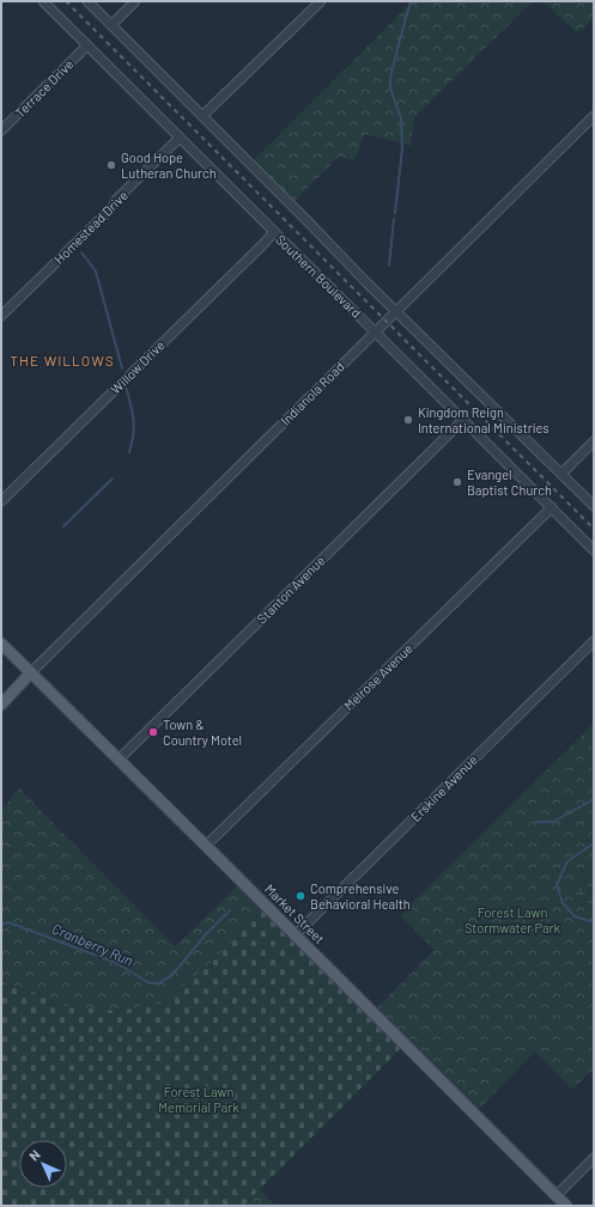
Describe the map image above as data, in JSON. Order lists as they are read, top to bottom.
{
  "streets": {
    "main road": ["Market Street"],
    "street": [
      "Terrace Drive",
      "Homestead Drive",
      "Southern Boulevard",
      "Willow Drive",
      "Indianola Road",
      "Stanton Avenue",
      "Melrose Avenue",
      "Erskine Avenue"
    ]
  },
  "crossings": [
    ["Terrace Drive", "Southern Boulevard"],
    ["Homestead Drive", "Southern Boulevard"],
    ["Southern Boulevard", "Willow Drive"],
    ["Southern Boulevard", "Indianola Road"],
    ["Southern Boulevard", "Stanton Avenue"],
    ["Southern Boulevard", "Melrose Avenue"],
    ["Indianola Road", "Market Street"],
    ["Stanton Avenue", "Market Street"],
    ["Melrose Avenue", "Market Street"],
    ["Erskine Avenue", "Market Street"]
  ],
  "districts": ["THE WILLOWS"],
  "water": ["Cranberry Run"],
  "parks": ["Forest Lawn Stormwater Park", "Forest Lawn Memorial Park"],
  "places": [
    "Good Hope Lutheran Church",
    "Kingdom Reign International Ministries",
    "Evangel Baptist Church",
    "Town & Country Motel",
    "Comprehensive Behavioral Health"
  ],
  "north": "top left"
}
